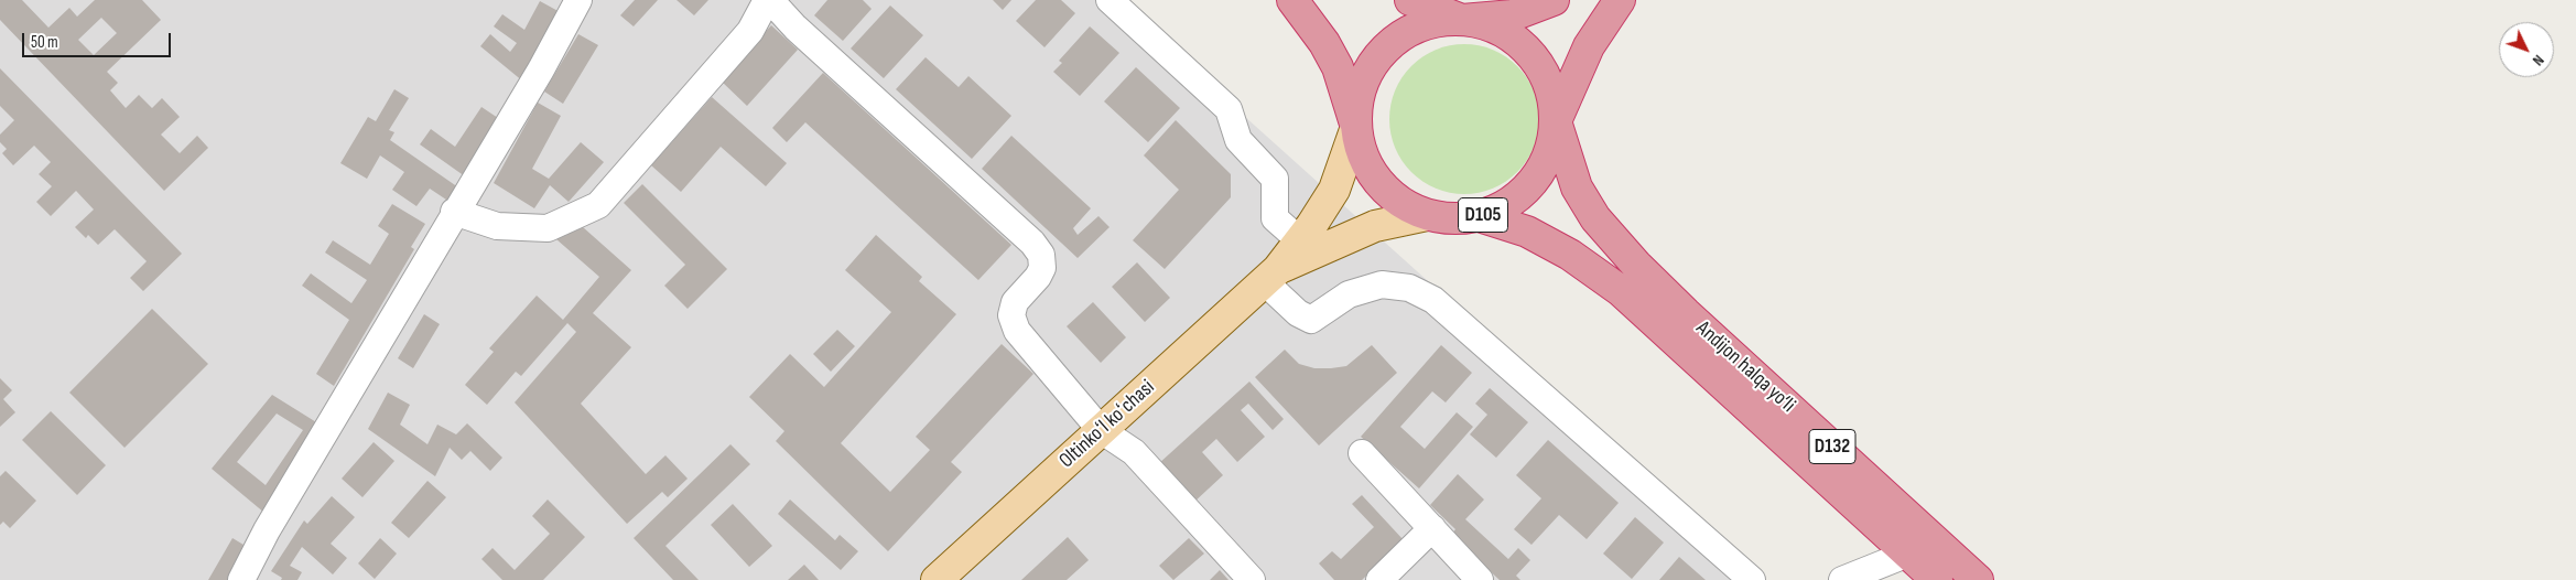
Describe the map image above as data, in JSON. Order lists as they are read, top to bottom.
{
  "streets": {
    "highway": ["D105", "Andijon halqa yo‘li", "D132"],
    "main road": ["Oltinkoʻl koʻchasi"]
  },
  "crossings": [
    ["D105", "Andijon halqa yo‘li"],
    ["D105", "Oltinkoʻl koʻchasi"]
  ],
  "scale_bar": "50 m",
  "north": "bottom right"
}
